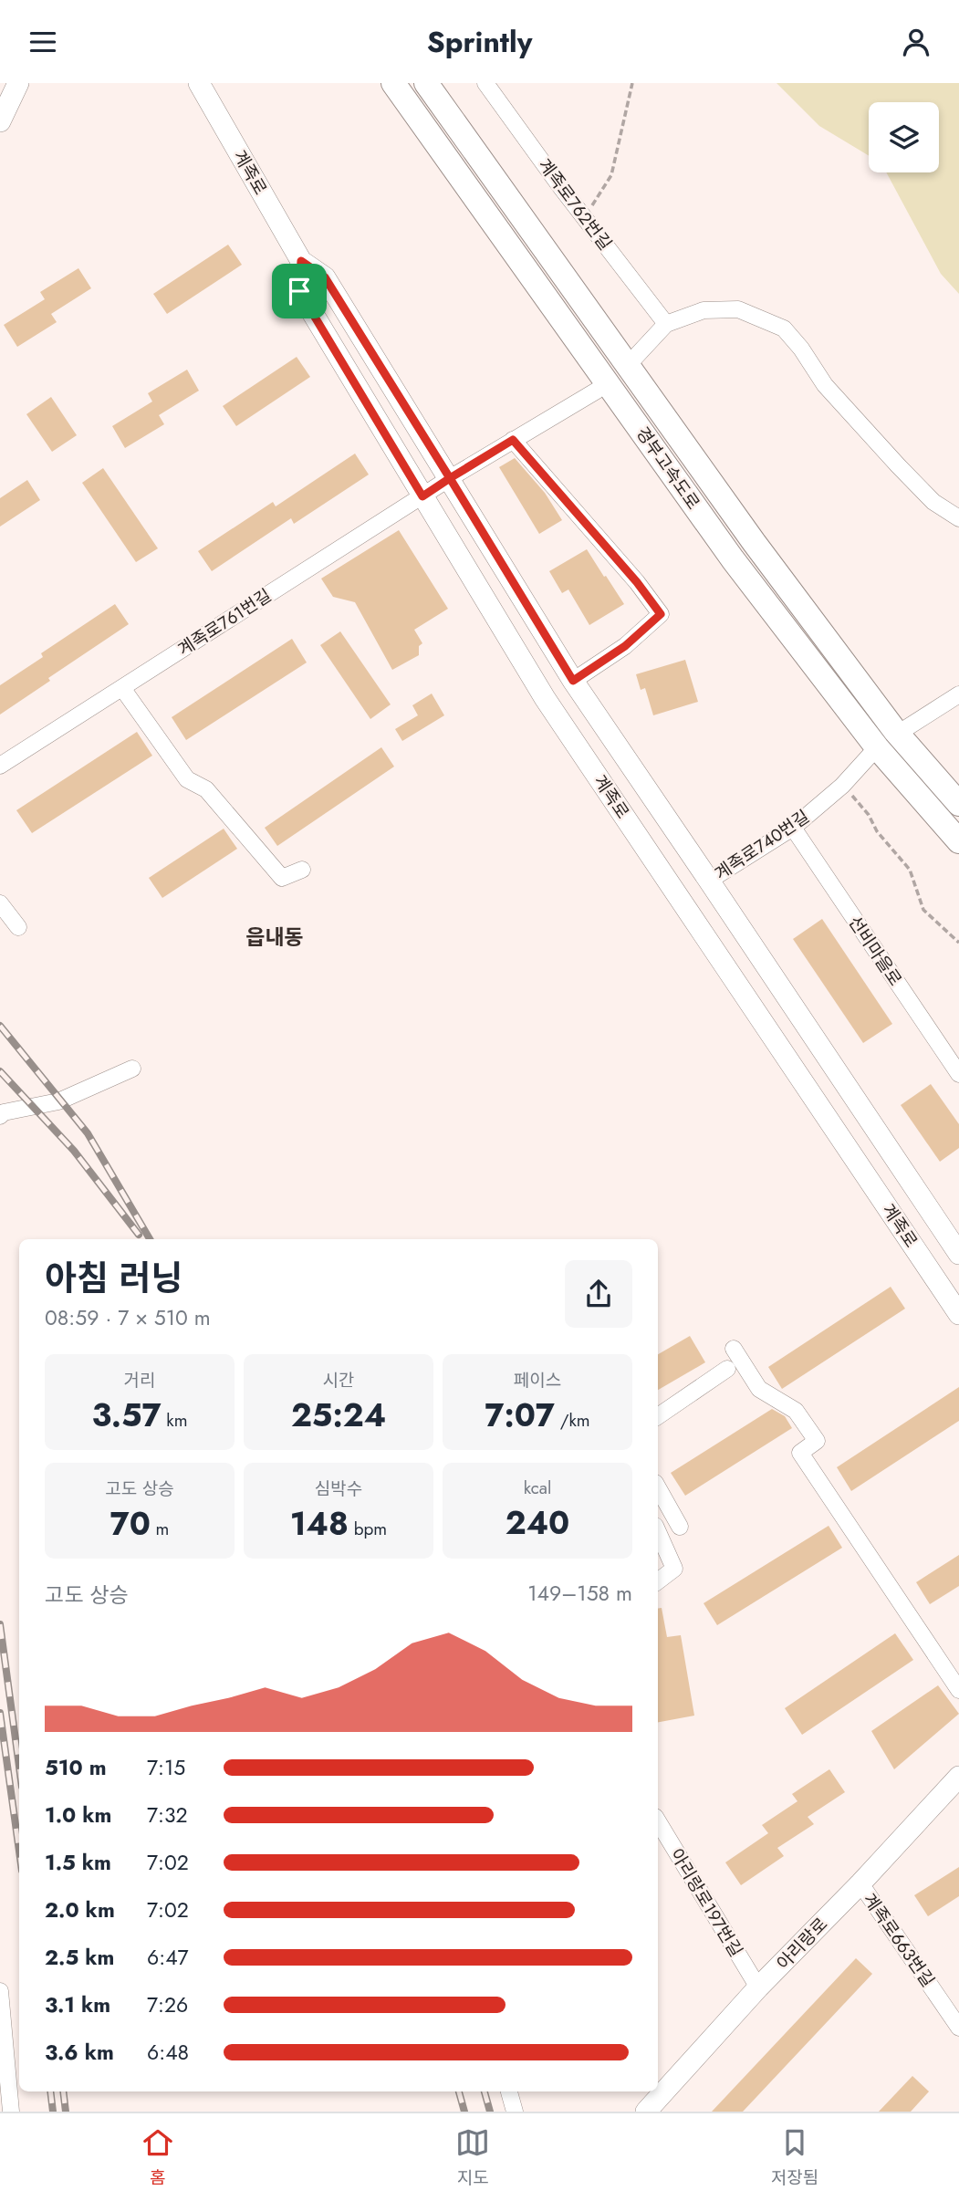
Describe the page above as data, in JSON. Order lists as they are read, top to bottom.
{
  "streets": {
    "highway": ["경부고속도로"],
    "main road": ["계족로", "아리랑로"],
    "street": [
      "계족로762번길",
      "계족로761번길",
      "계족로740번길",
      "선비마을로",
      "아리랑로197번길",
      "계족로663번길"
    ]
  },
  "crossings": [
    ["계족로", "계족로761번길"],
    ["계족로", "계족로740번길"],
    ["계족로740번길", "선비마을로"],
    ["아리랑로197번길", "아리랑로"],
    ["계족로663번길", "아리랑로"]
  ],
  "districts": ["읍내동"],
  "page": {
    "header": "Sprintly",
    "heading": ["아침 러닝", "08:59 · 7 × 510 m"],
    "stats": [
      ["거리", "3.57 km"],
      ["시간", "25:24"],
      ["페이스", "7:07 /km"],
      ["고도 상승", "70 m"],
      ["심박수", "148 bpm"],
      ["kcal", "240"]
    ],
    "chart": ["고도 상승", "149–158 m"],
    "list": [
      {
        "name": "510 m",
        "note": "7:15"
      },
      {
        "name": "1.0 km",
        "note": "7:32"
      },
      {
        "name": "1.5 km",
        "note": "7:02"
      },
      {
        "name": "2.0 km",
        "note": "7:02"
      },
      {
        "name": "2.5 km",
        "note": "6:47"
      },
      {
        "name": "3.1 km",
        "note": "7:26"
      },
      {
        "name": "3.6 km",
        "note": "6:48"
      }
    ],
    "tabs": ["홈", "지도", "저장됨"]
  }
}
